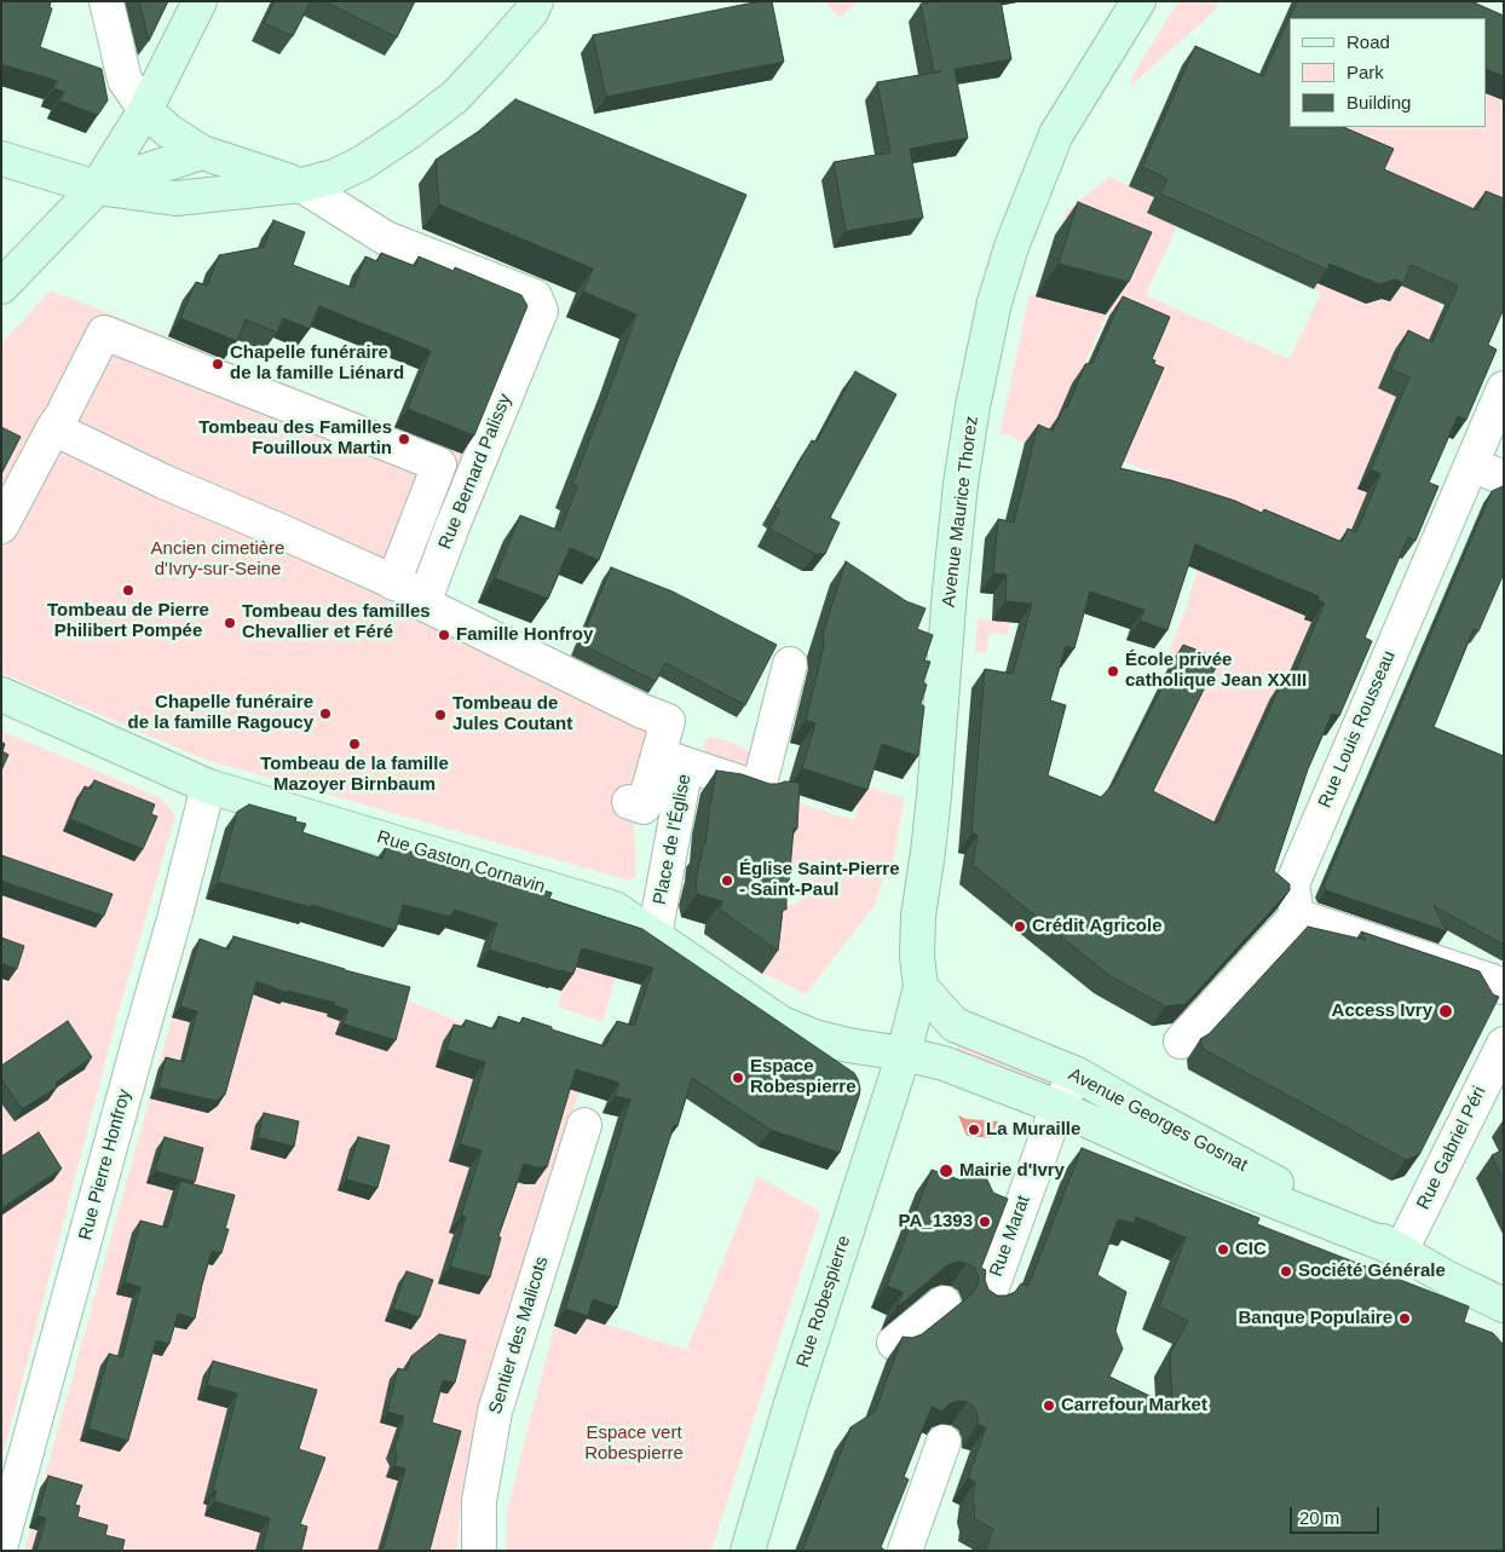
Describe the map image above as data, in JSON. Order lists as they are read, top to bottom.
{
  "streets": {
    "main road": [
      "Avenue Maurice Thorez",
      "Rue Gaston Cornavin",
      "Avenue Georges Gosnat",
      "Rue Robespierre"
    ],
    "street": [
      "Rue Bernard Palissy",
      "Rue Louis Rousseau",
      "Place de l'Église",
      "Rue Gabriel Péri",
      "Rue Pierre Honfroy",
      "Rue Marat",
      "Sentier des Malicots"
    ]
  },
  "crossings": [
    ["Avenue Maurice Thorez", "Rue Gaston Cornavin"],
    ["Avenue Maurice Thorez", "Avenue Georges Gosnat"],
    ["Avenue Maurice Thorez", "Rue Robespierre"],
    ["Place de l'Église", "Rue Gaston Cornavin"],
    ["Rue Gaston Cornavin", "Avenue Georges Gosnat"],
    ["Rue Gaston Cornavin", "Rue Pierre Honfroy"],
    ["Rue Gaston Cornavin", "Rue Robespierre"],
    ["Avenue Georges Gosnat", "Rue Gabriel Péri"],
    ["Avenue Georges Gosnat", "Rue Marat"],
    ["Avenue Georges Gosnat", "Rue Robespierre"]
  ],
  "parks": ["Ancien cimetière d'Ivry-sur-Seine", "Espace vert Robespierre"],
  "places": [
    "Chapelle funéraire de la famille Liénard",
    "Tombeau des Familles Fouilloux Martin",
    "Tombeau de Pierre Philibert Pompée",
    "Tombeau des familles Chevallier et Féré",
    "Famille Honfroy",
    "École privée catholique Jean XXIII",
    "Chapelle funéraire de la famille Ragoucy",
    "Tombeau de Jules Coutant",
    "Tombeau de la famille Mazoyer Birnbaum",
    "Église Saint-Pierre - Saint-Paul",
    "Crédit Agricole",
    "Access Ivry",
    "Espace Robespierre",
    "La Muraille",
    "Mairie d'Ivry",
    "PA_1393",
    "CIC",
    "Société Générale",
    "Banque Populaire",
    "Carrefour Market"
  ],
  "legend": ["Road", "Park", "Building"],
  "scale_bar": "20 m"
}
